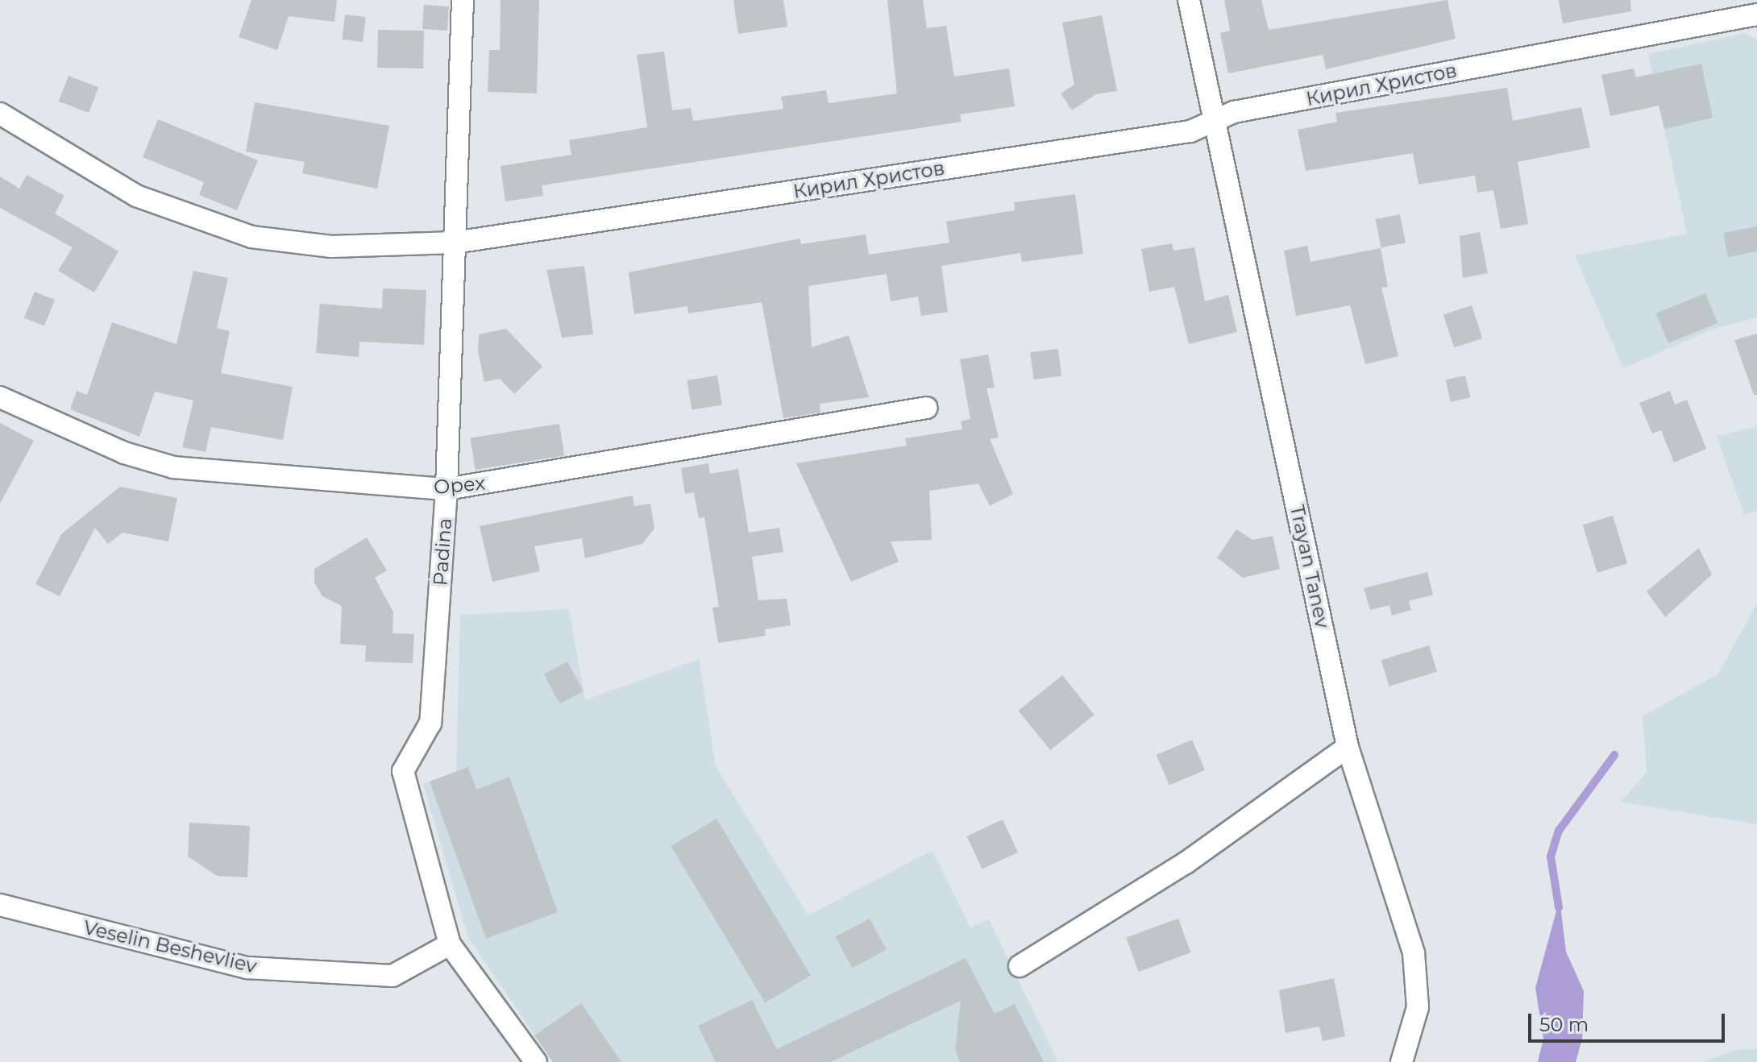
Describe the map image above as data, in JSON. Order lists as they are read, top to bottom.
{
  "streets": {
    "street": [
      "Кирил Христов",
      "Орех",
      "Padina",
      "Trayan Tanev",
      "Veselin Beshevliev"
    ]
  },
  "crossings": [
    ["Кирил Христов", "Padina"],
    ["Кирил Христов", "Trayan Tanev"],
    ["Орех", "Padina"],
    ["Padina", "Veselin Beshevliev"]
  ],
  "scale_bar": "50 m"
}
